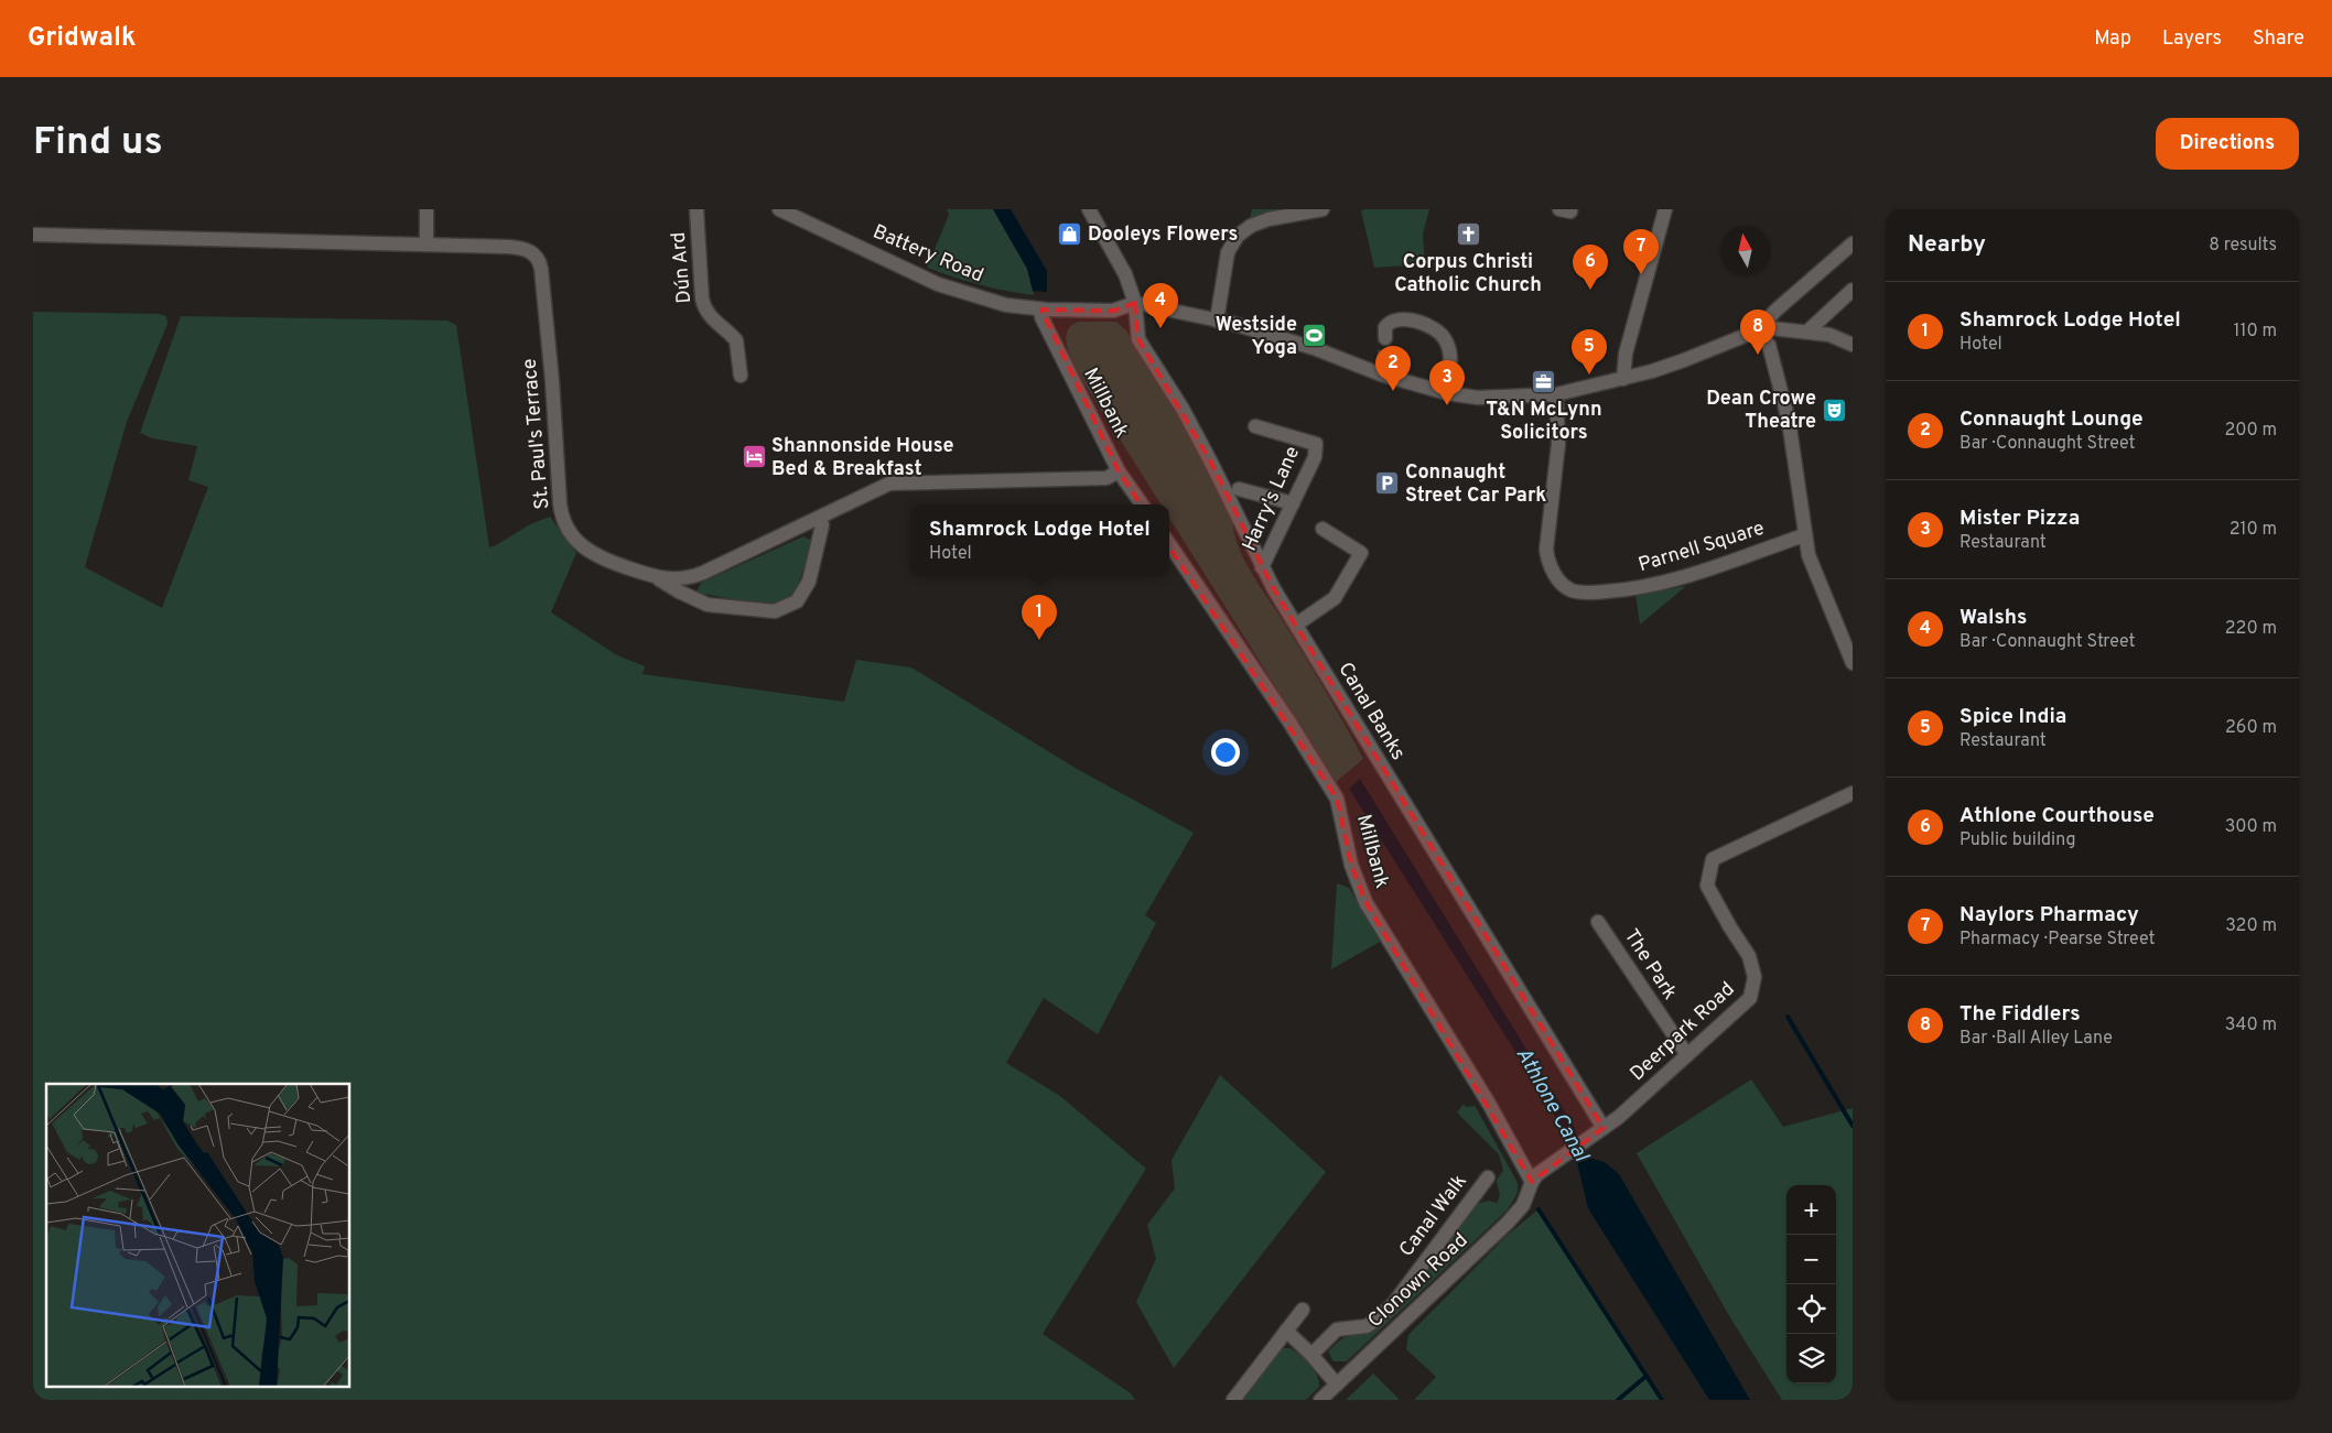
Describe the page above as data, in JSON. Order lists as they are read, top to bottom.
{
  "streets": {
    "street": [
      "Battery Road",
      "Dún Ard",
      "Millbank",
      "St. Paul's Terrace",
      "Harry's Lane",
      "Parnell Square",
      "Canal Banks",
      "The Park",
      "Deerpark Road",
      "Canal Walk",
      "Clonown Road"
    ]
  },
  "crossings": [
    ["Battery Road", "Millbank"],
    ["Battery Road", "Canal Banks"],
    ["Millbank", "St. Paul's Terrace"],
    ["Millbank", "Deerpark Road"],
    ["Millbank", "Clonown Road"],
    ["Harry's Lane", "Canal Banks"],
    ["Canal Banks", "Deerpark Road"],
    ["The Park", "Deerpark Road"],
    ["Deerpark Road", "Clonown Road"]
  ],
  "water": ["Athlone Canal"],
  "places": {
    "shop": ["Dooleys Flowers"],
    "church": ["Corpus Christi Catholic Church"],
    "sports": ["Westside Yoga"],
    "office": ["T&N McLynn Solicitors"],
    "theatre": ["Dean Crowe Theatre"],
    "hotel": ["Shannonside House Bed & Breakfast"],
    "parking": ["Connaught Street Car Park"]
  },
  "north": "top",
  "page": {
    "header": "Gridwalk",
    "nav": ["Map", "Layers", "Share"],
    "buttons": "Directions",
    "title": "Find us",
    "heading": ["Nearby", "8 results"],
    "pins": [
      "7",
      "6",
      "4",
      "8",
      "5",
      "2",
      "3",
      "1"
    ],
    "list": [
      {
        "mark": "1",
        "name": "Shamrock Lodge Hotel",
        "note": "Hotel",
        "value": "110 m"
      },
      {
        "mark": "2",
        "name": "Connaught Lounge",
        "note": "Bar · Connaught Street",
        "value": "200 m"
      },
      {
        "mark": "3",
        "name": "Mister Pizza",
        "note": "Restaurant",
        "value": "210 m"
      },
      {
        "mark": "4",
        "name": "Walshs",
        "note": "Bar · Connaught Street",
        "value": "220 m"
      },
      {
        "mark": "5",
        "name": "Spice India",
        "note": "Restaurant",
        "value": "260 m"
      },
      {
        "mark": "6",
        "name": "Athlone Courthouse",
        "note": "Public building",
        "value": "300 m"
      },
      {
        "mark": "7",
        "name": "Naylors Pharmacy",
        "note": "Pharmacy · Pearse Street",
        "value": "320 m"
      },
      {
        "mark": "8",
        "name": "The Fiddlers",
        "note": "Bar · Ball Alley Lane",
        "value": "340 m"
      }
    ],
    "popup": ["Shamrock Lodge Hotel", "Hotel"],
    "map_buttons": ["+", "−"]
  }
}
